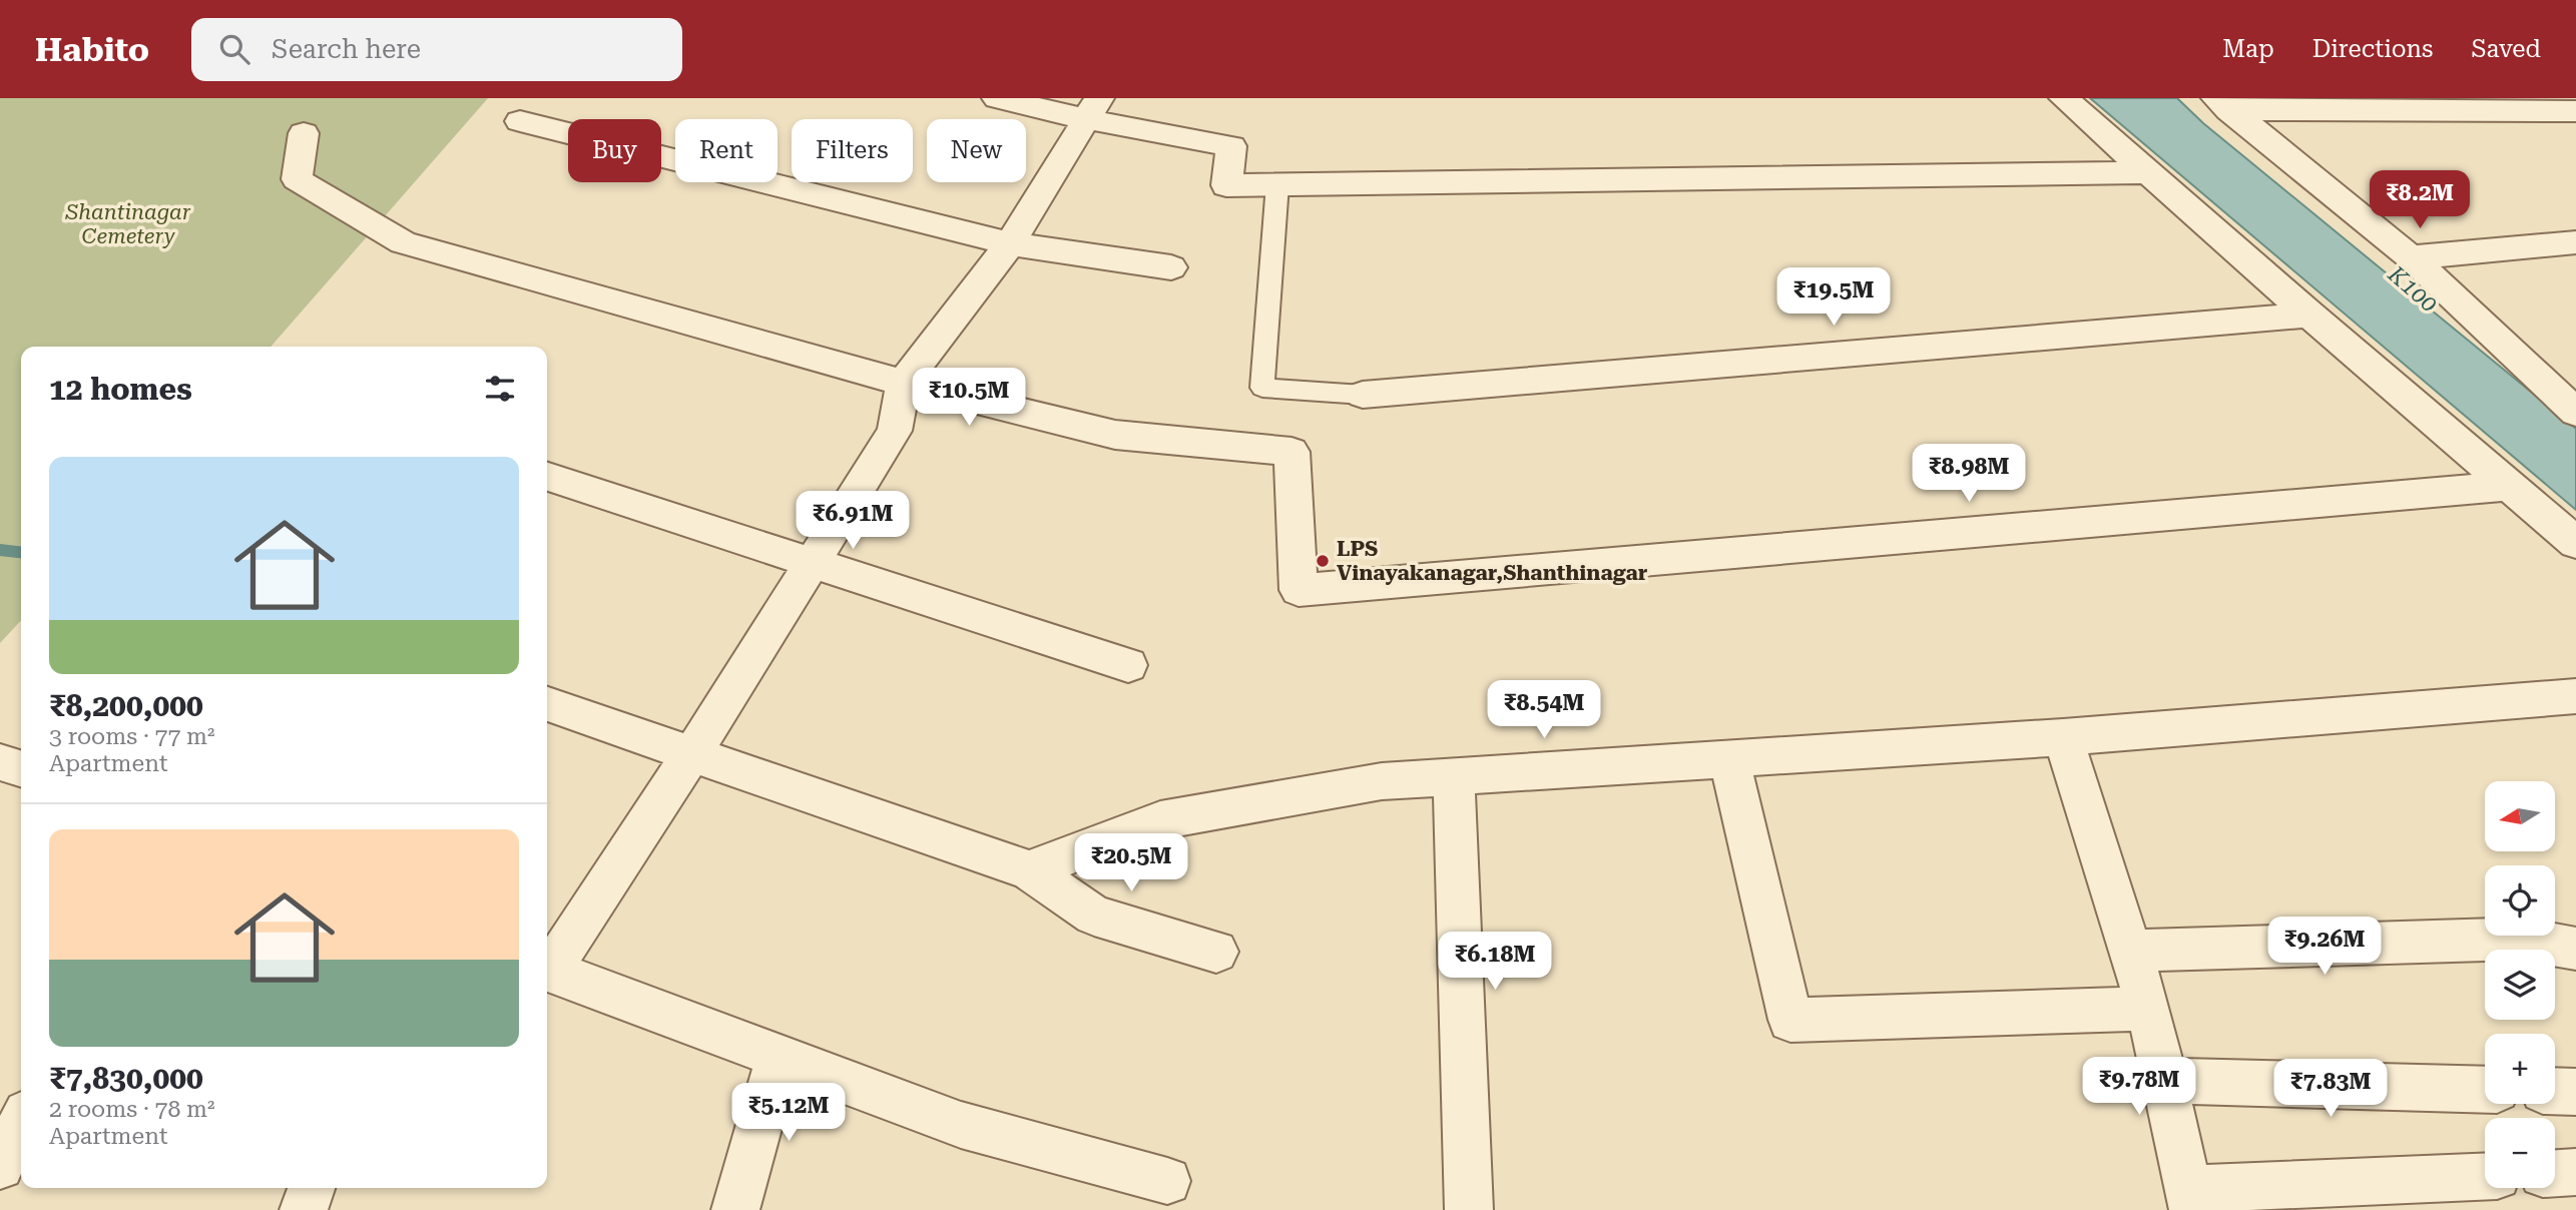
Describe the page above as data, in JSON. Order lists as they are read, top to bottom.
{
  "water": ["K100"],
  "parks": ["Shantinagar Cemetery"],
  "places": ["LPS Vinayakanagar,Shanthinagar"],
  "north": "left",
  "page": {
    "header": "Habito",
    "search": "Search here",
    "nav": ["Map", "Directions", "Saved"],
    "chip": [
      "Buy",
      "Rent",
      "Filters",
      "New"
    ],
    "price": [
      "₹8.2M",
      "₹19.5M",
      "₹10.5M",
      "₹8.98M",
      "₹6.91M",
      "₹8.54M",
      "₹20.5M",
      "₹9.26M",
      "₹6.18M",
      "₹9.78M",
      "₹7.83M",
      "₹5.12M"
    ],
    "heading": "12 homes",
    "list": [
      {
        "name": "₹8,200,000",
        "note": "3 rooms · 77 m² · Apartment"
      },
      {
        "name": "₹7,830,000",
        "note": "2 rooms · 78 m² · Apartment"
      }
    ],
    "map_buttons": ["+", "−"]
  }
}
